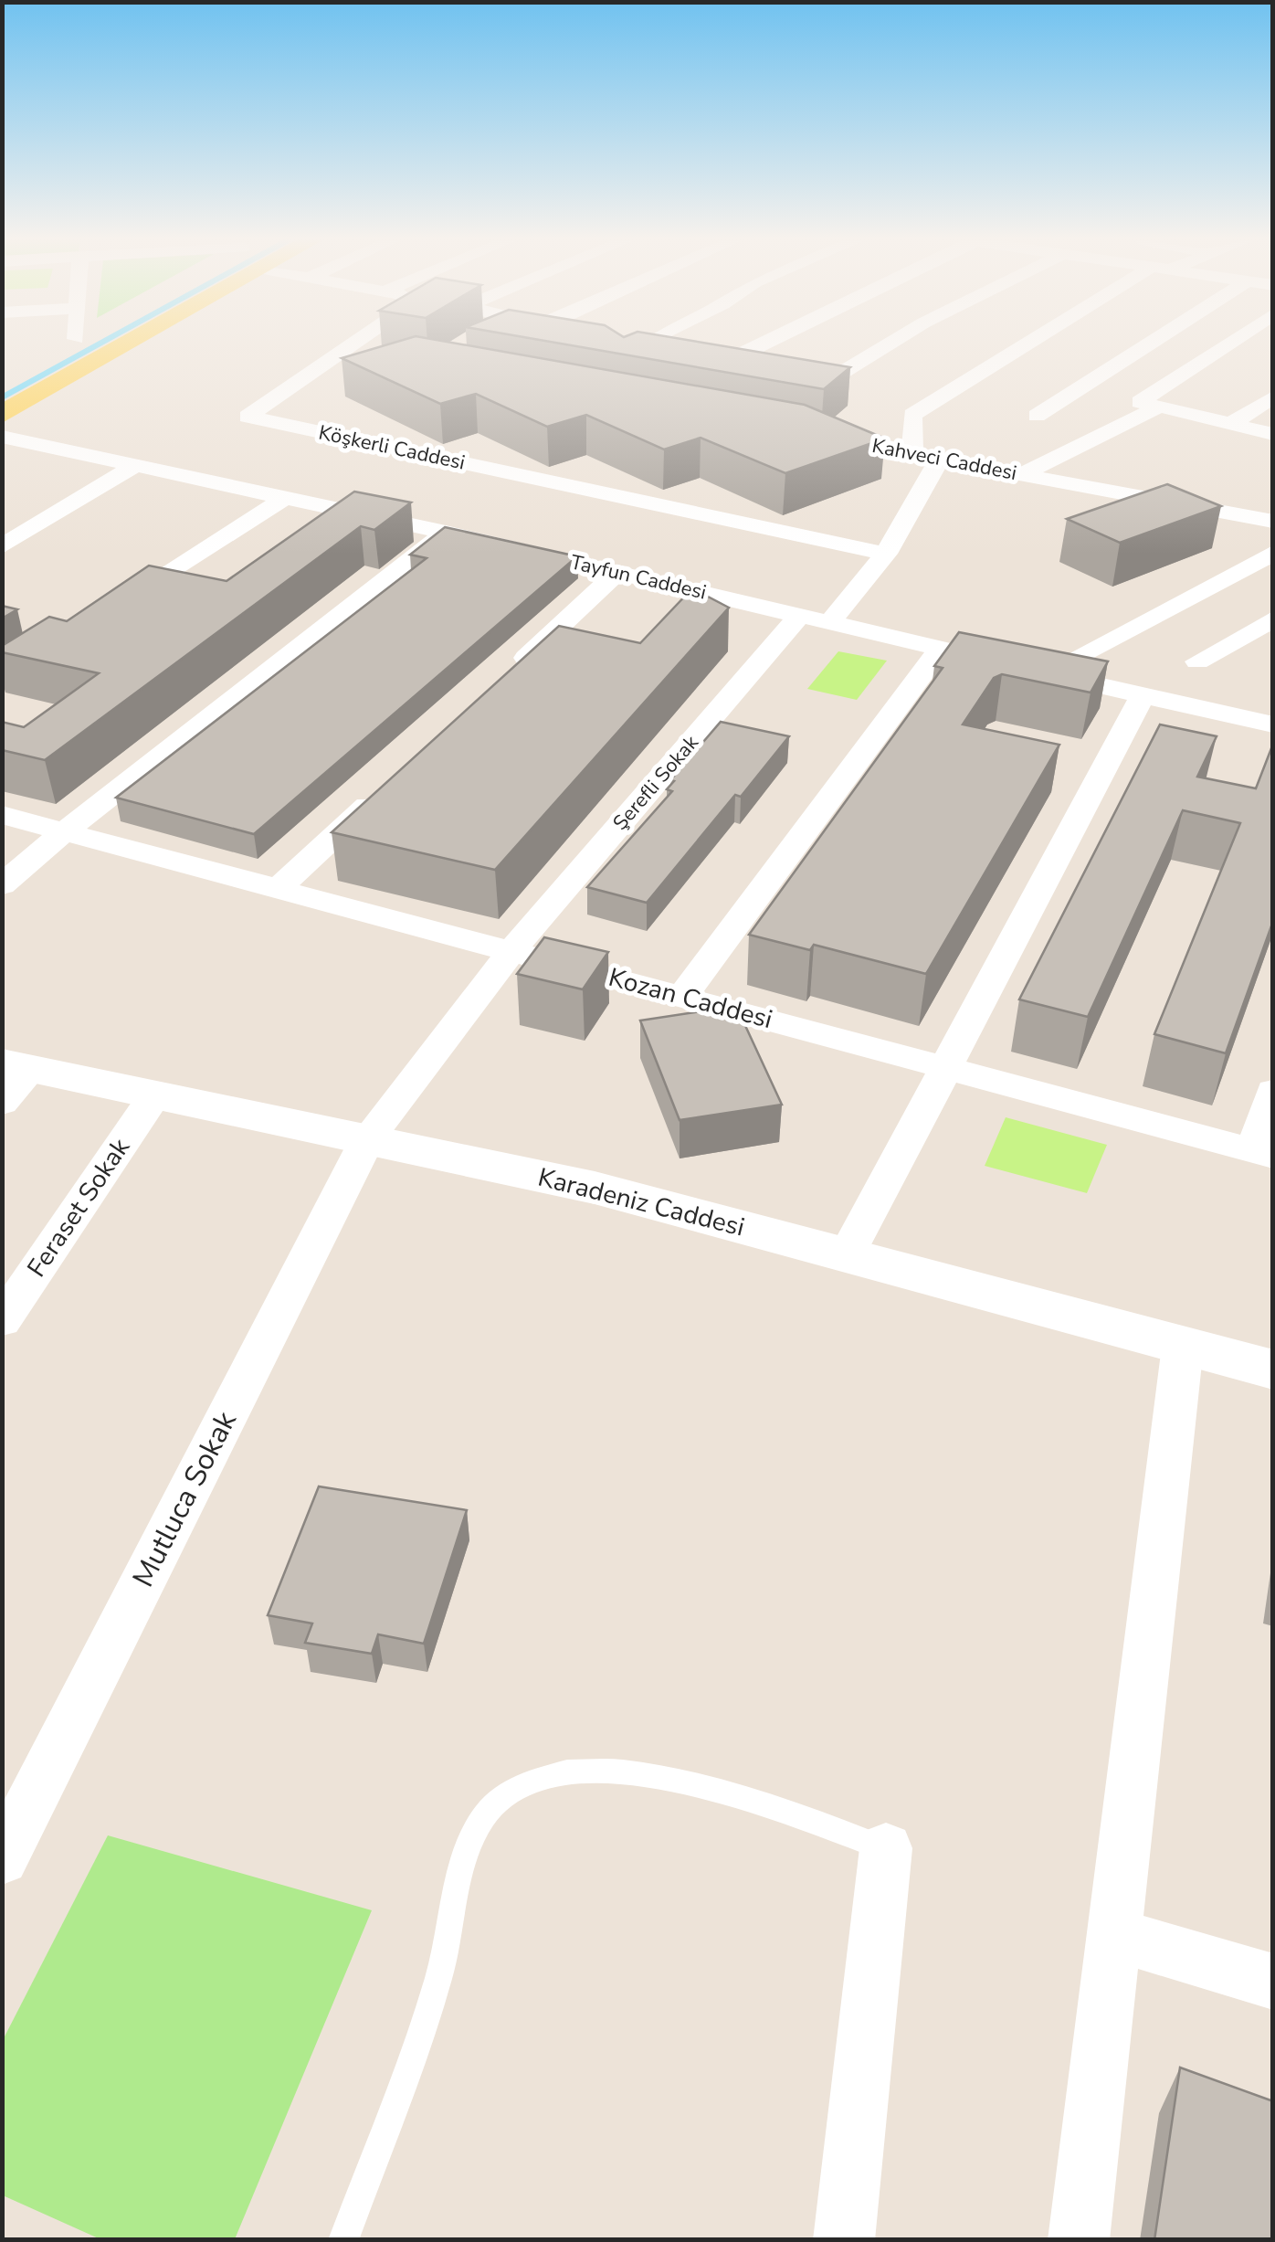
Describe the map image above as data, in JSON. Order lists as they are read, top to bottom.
{
  "streets": {
    "street": [
      "Köşkerli Caddesi",
      "Kahveci Caddesi",
      "Tayfun Caddesi",
      "Şerefli Sokak",
      "Kozan Caddesi",
      "Karadeniz Caddesi",
      "Feraset Sokak",
      "Mutluca Sokak"
    ]
  },
  "crossings": [
    ["Tayfun Caddesi", "Şerefli Sokak"],
    ["Şerefli Sokak", "Kozan Caddesi"],
    ["Şerefli Sokak", "Karadeniz Caddesi"],
    ["Şerefli Sokak", "Mutluca Sokak"],
    ["Karadeniz Caddesi", "Feraset Sokak"],
    ["Karadeniz Caddesi", "Mutluca Sokak"]
  ]
}
